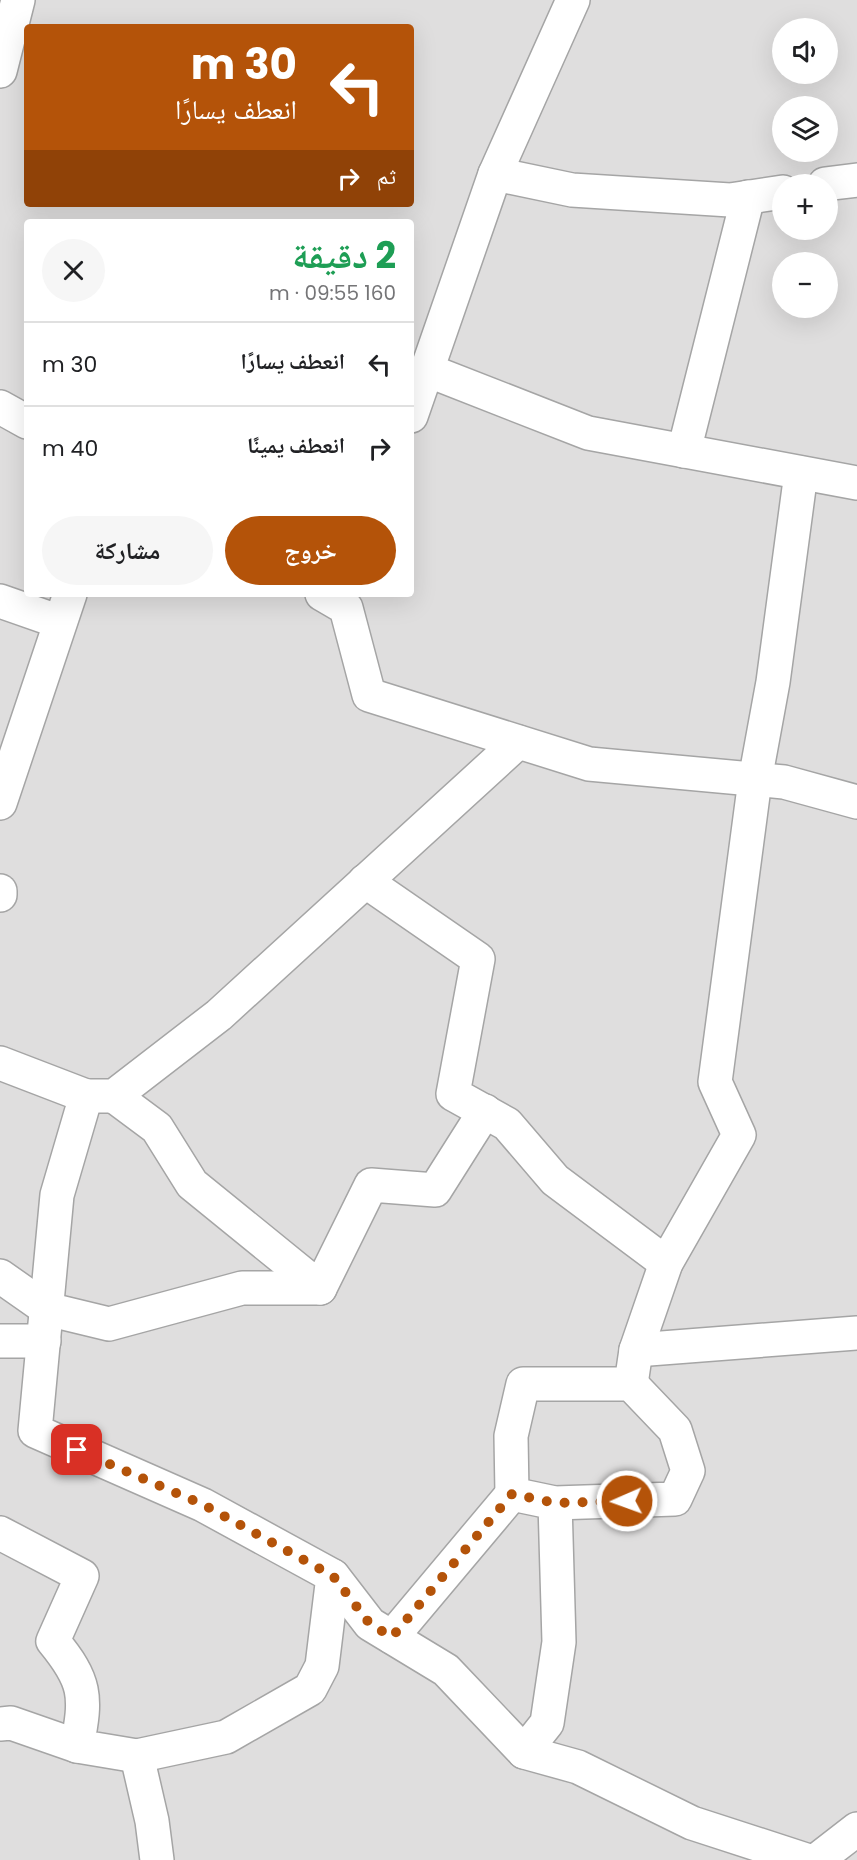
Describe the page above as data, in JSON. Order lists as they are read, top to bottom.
{
  "page": {
    "map_buttons": ["+", "−"],
    "turn": ["30 m", "انعطف يسارًا"],
    "then": "ثم",
    "heading": ["2 دقيقة", "160 m · 09:55"],
    "list": [
      {
        "name": "انعطف يسارًا",
        "value": "30 m"
      },
      {
        "name": "انعطف يمينًا",
        "value": "40 m"
      }
    ],
    "buttons": ["خروج", "مشاركة"]
  }
}
